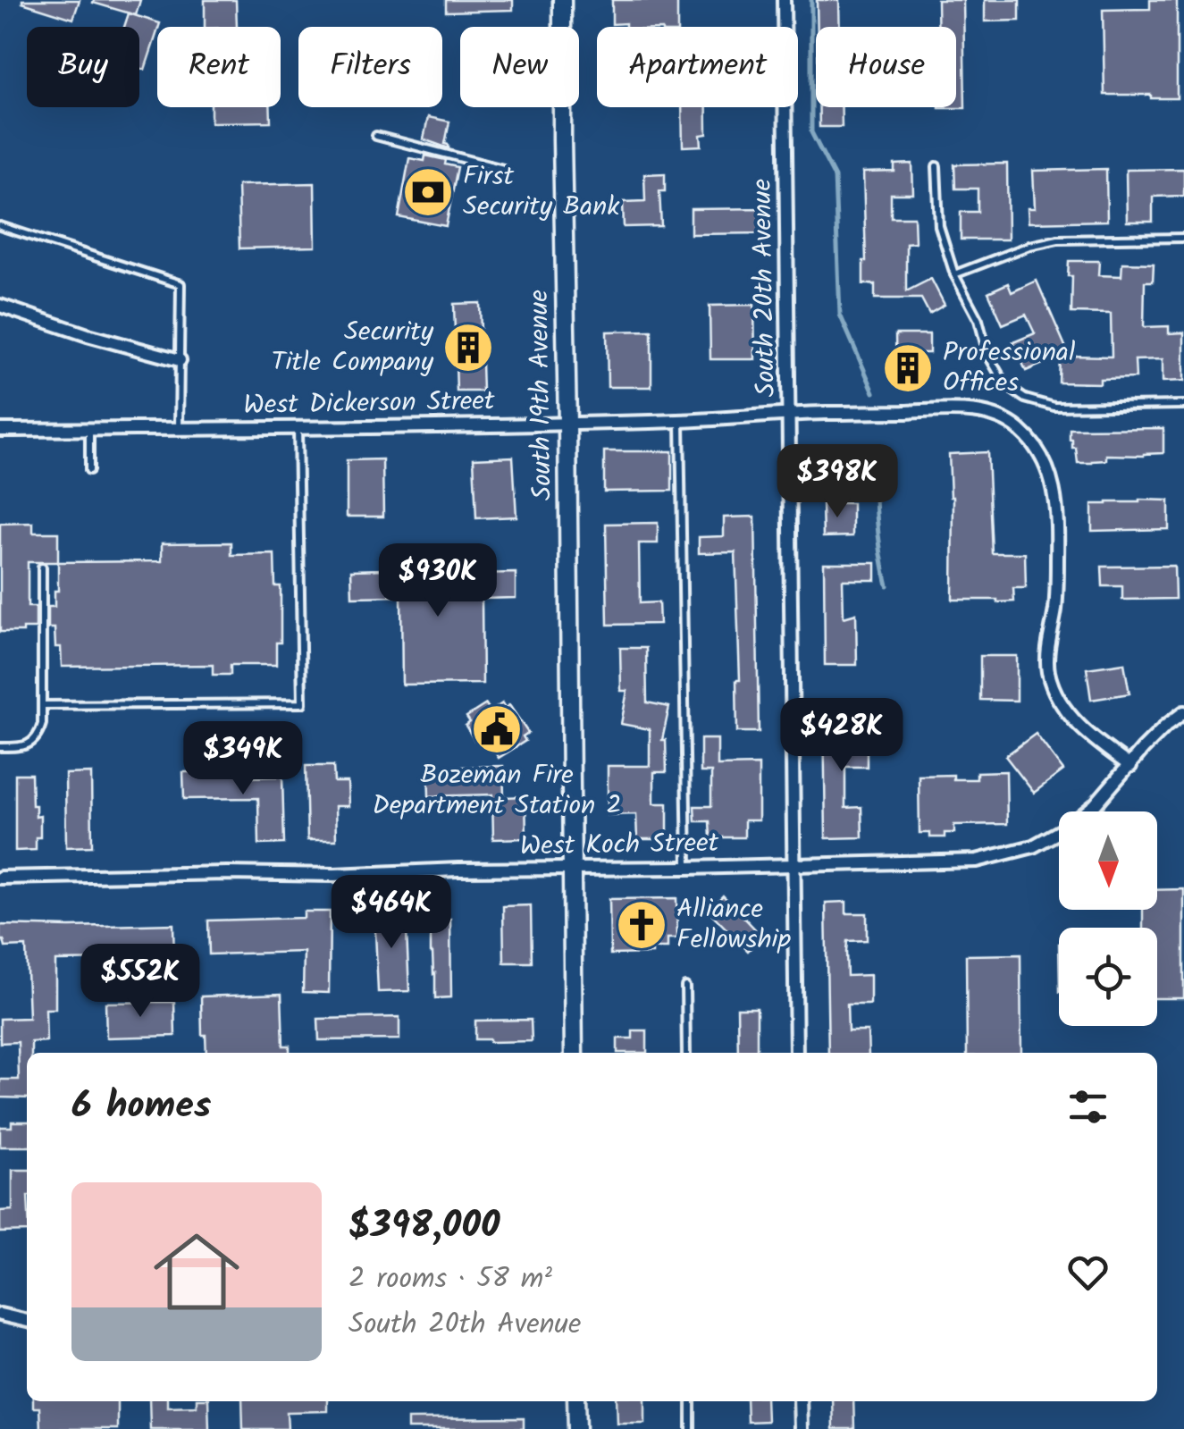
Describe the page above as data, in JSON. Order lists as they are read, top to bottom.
{
  "streets": {
    "main road": ["South 19th Avenue"],
    "street": ["South 20th Avenue", "West Dickerson Street", "West Koch Street"]
  },
  "crossings": [
    ["South 20th Avenue", "West Dickerson Street"],
    ["South 20th Avenue", "West Koch Street"],
    ["South 19th Avenue", "West Dickerson Street"],
    ["South 19th Avenue", "West Koch Street"],
    ["West Dickerson Street", "West Koch Street"]
  ],
  "places": {
    "bank": ["First Security Bank"],
    "building": ["Security Title Company", "Professional Offices"],
    "public building": ["Bozeman Fire Department Station 2"],
    "church": ["Alliance Fellowship"]
  },
  "north": "bottom",
  "page": {
    "chip": [
      "Buy",
      "Rent",
      "Filters",
      "New",
      "Apartment",
      "House"
    ],
    "price": [
      "$398K",
      "$930K",
      "$428K",
      "$349K",
      "$464K",
      "$552K"
    ],
    "heading": "6 homes",
    "list": [
      {
        "name": "$398,000",
        "note": "2 rooms · 58 m² · South 20th Avenue"
      }
    ]
  }
}
